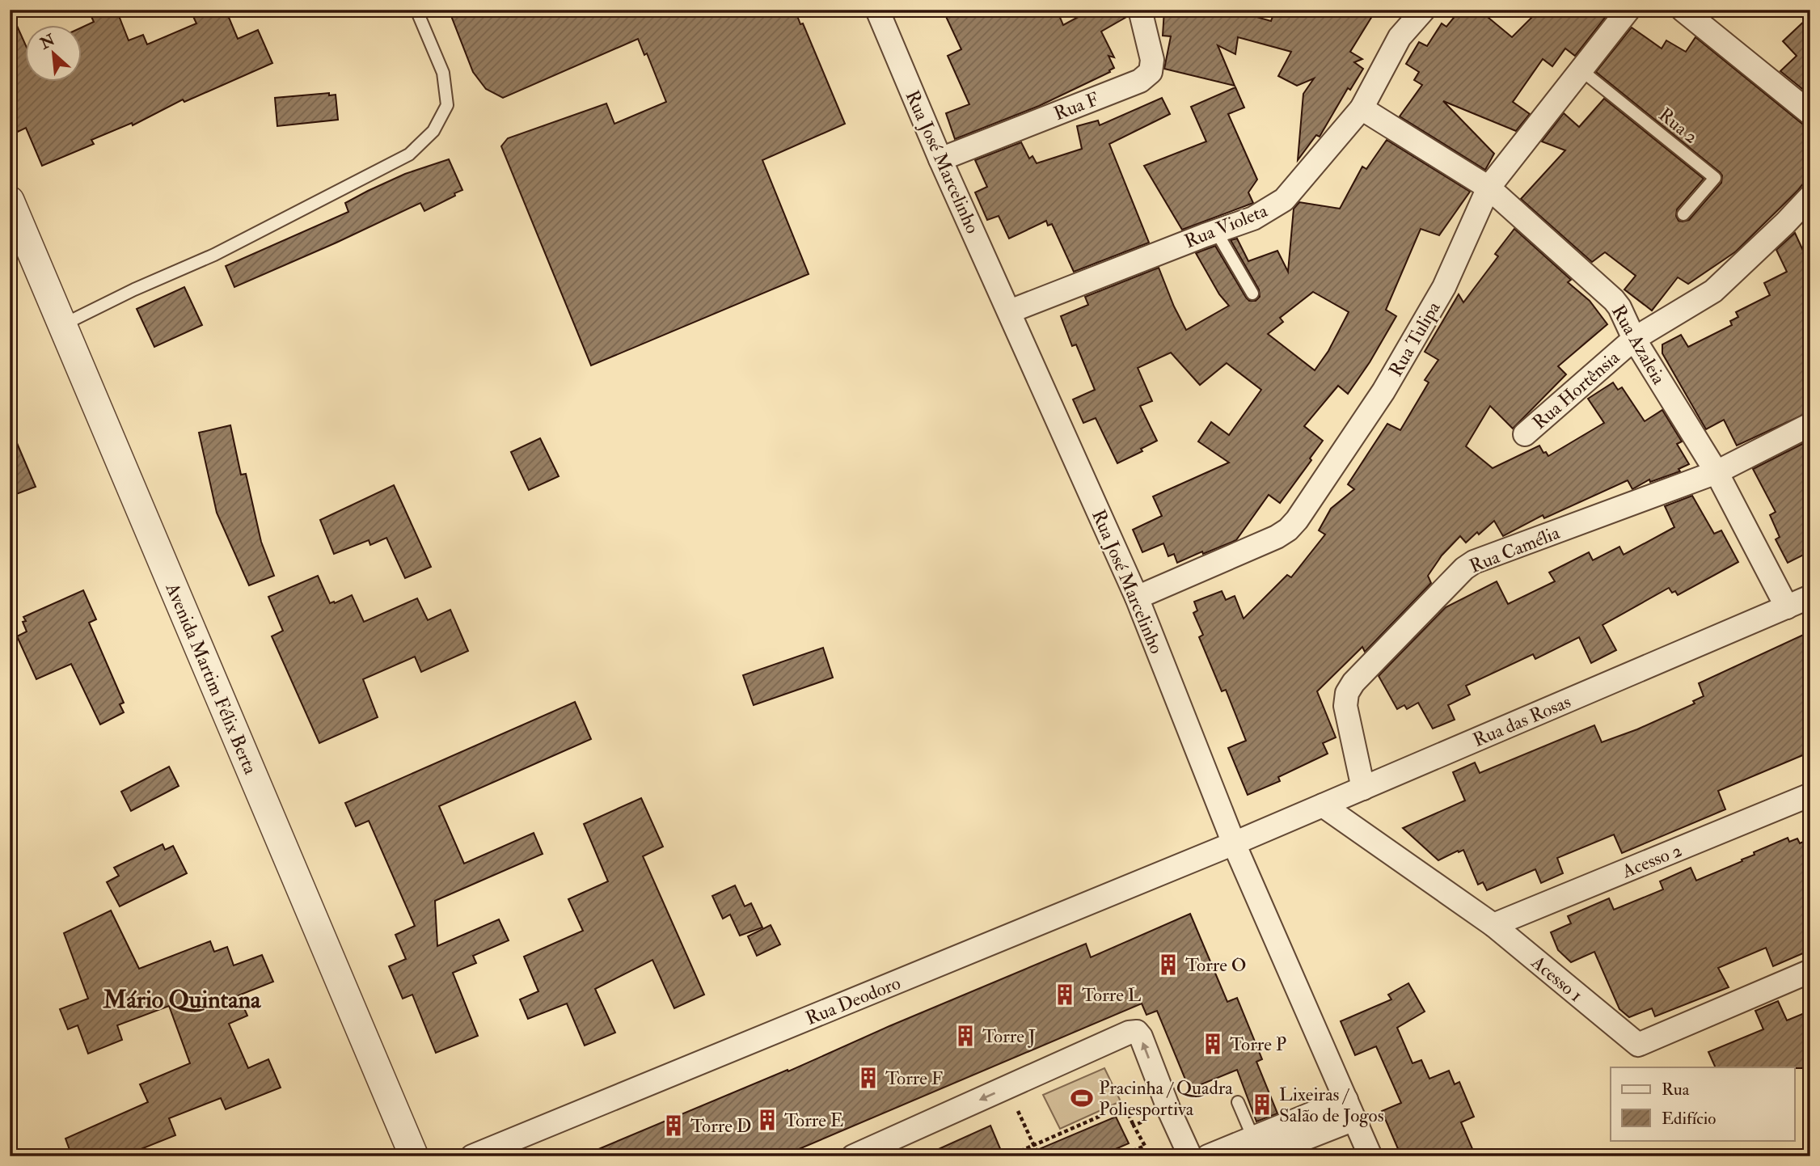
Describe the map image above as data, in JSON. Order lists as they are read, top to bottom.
{
  "streets": {
    "street": [
      "Rua F",
      "Rua José Marcelinho",
      "Rua Violeta",
      "Rua Tulipa",
      "Rua Azaleia",
      "Rua Hortênsia",
      "Rua Camélia",
      "Avenida Martim Félix Berta",
      "Rua das Rosas",
      "Acesso 2",
      "Acesso 1",
      "Rua Deodoro"
    ],
    "lane": ["Rua 2"]
  },
  "crossings": [
    ["Rua F", "Rua José Marcelinho"],
    ["Rua 2", "Rua Tulipa"],
    ["Rua José Marcelinho", "Rua Violeta"],
    ["Rua José Marcelinho", "Rua Tulipa"],
    ["Rua José Marcelinho", "Rua das Rosas"],
    ["Rua José Marcelinho", "Rua Deodoro"],
    ["Rua Violeta", "Rua Azaleia"],
    ["Rua Tulipa", "Rua Azaleia"],
    ["Rua Azaleia", "Rua Hortênsia"],
    ["Rua Azaleia", "Rua Camélia"],
    ["Rua Azaleia", "Rua das Rosas"],
    ["Rua Camélia", "Rua das Rosas"],
    ["Rua das Rosas", "Acesso 1"],
    ["Rua das Rosas", "Rua Deodoro"],
    ["Acesso 2", "Acesso 1"]
  ],
  "districts": ["Mário Quintana"],
  "places": {
    "building": [
      "Torre O",
      "Torre L",
      "Torre J",
      "Torre P",
      "Torre F",
      "Lixeiras / Salão de Jogos",
      "Torre E",
      "Torre D"
    ],
    "sports": ["Pracinha / Quadra Poliesportiva"]
  },
  "legend": ["Rua", "Edifício"],
  "north": "top left"
}
